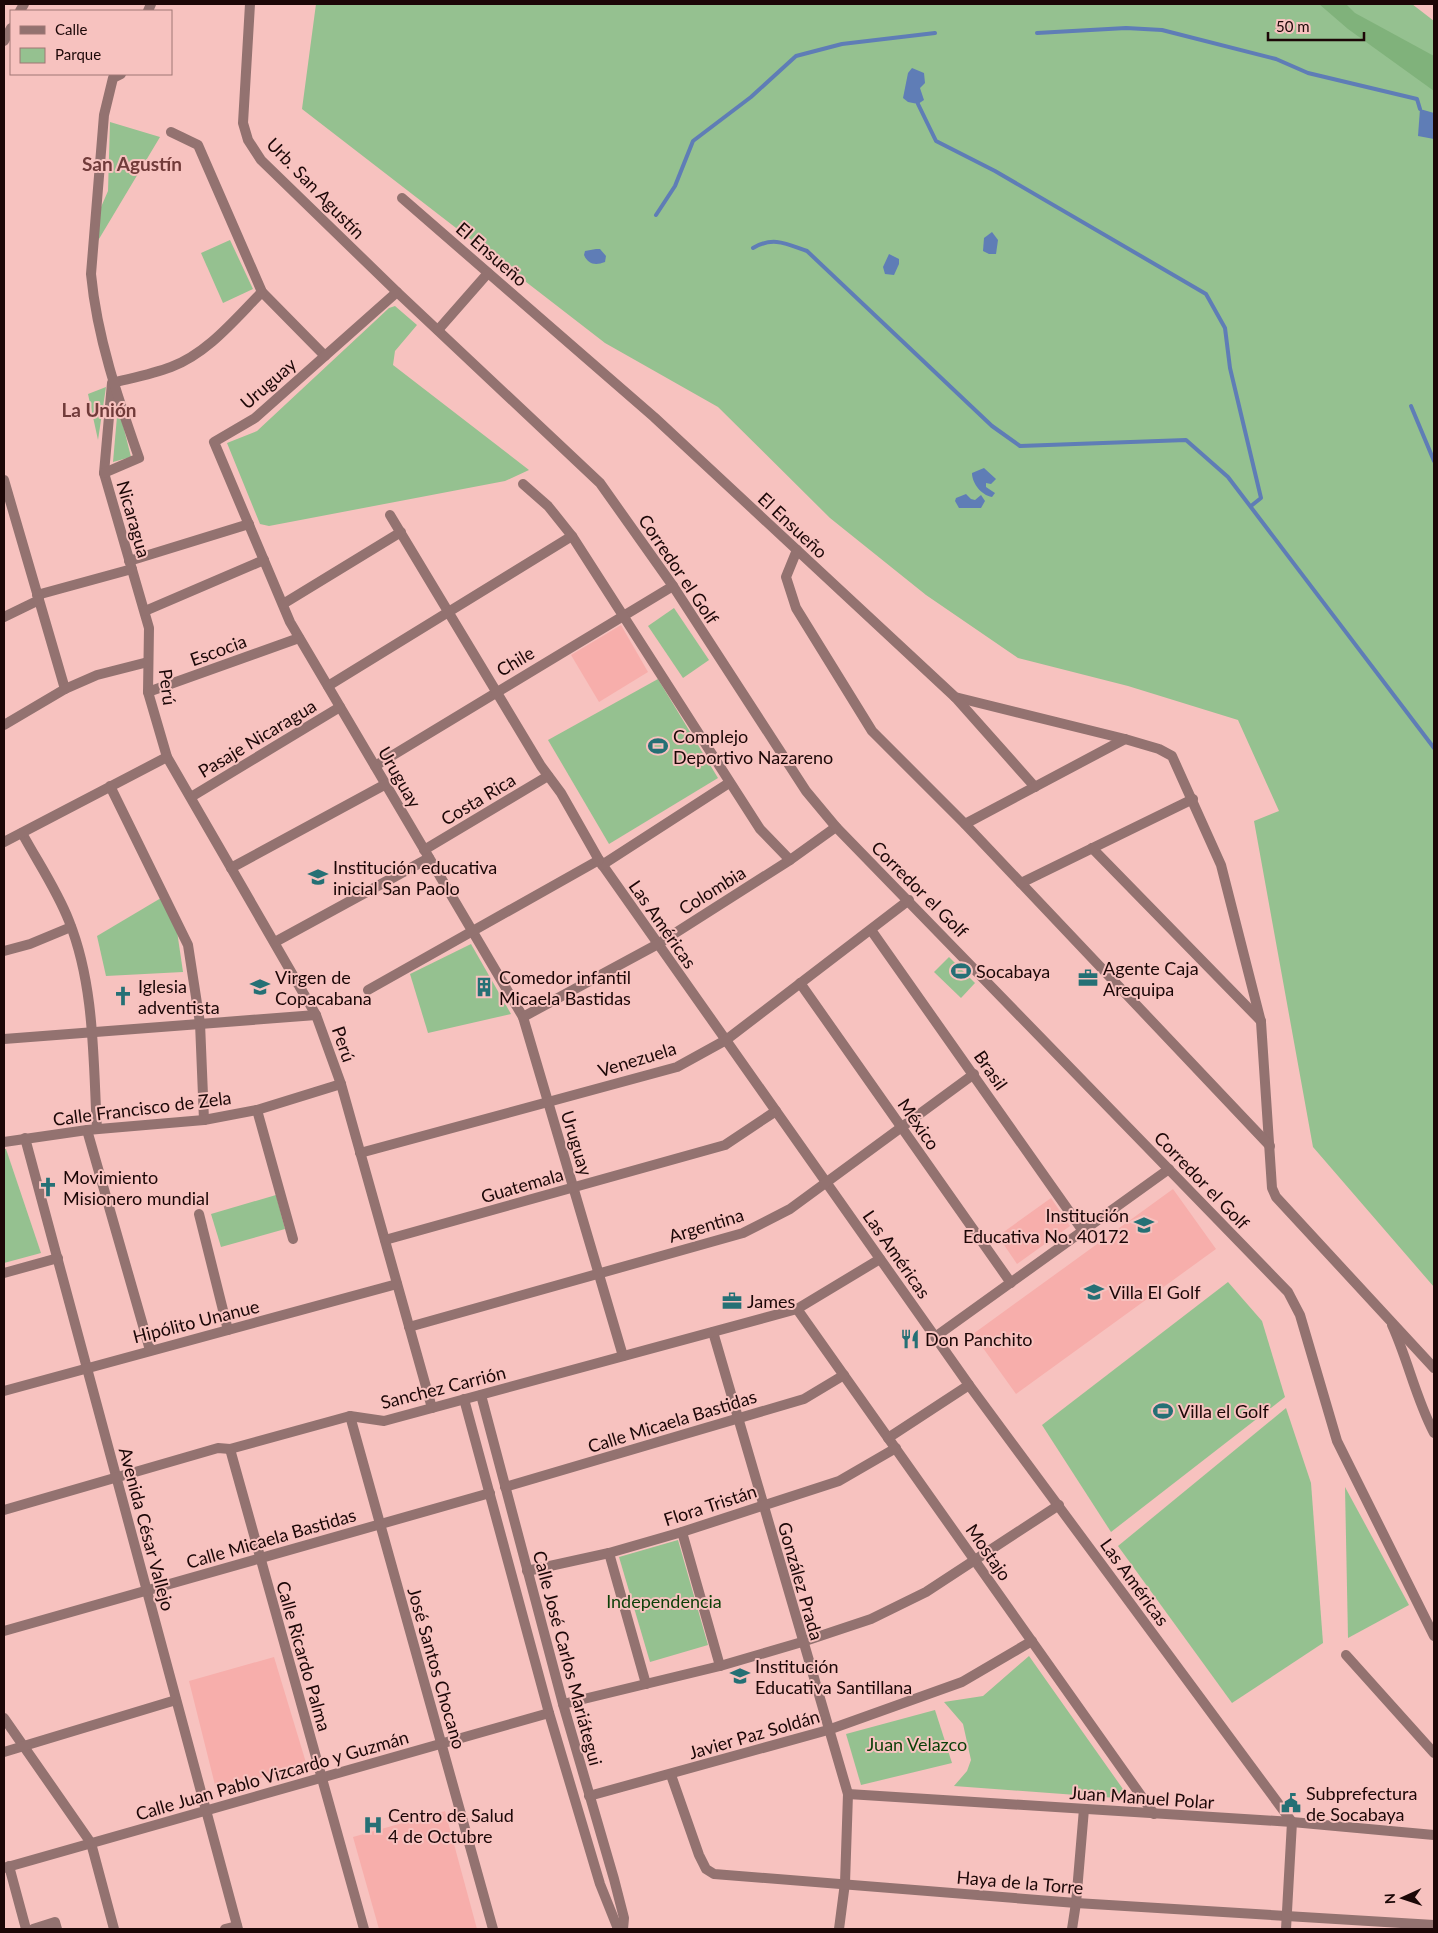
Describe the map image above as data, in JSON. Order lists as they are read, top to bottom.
{
  "streets": {
    "street": [
      "Urb. San Agustín",
      "El Ensueño",
      "Uruguay",
      "Nicaragua",
      "Corredor el Golf",
      "Escocia",
      "Chile",
      "Perú",
      "Pasaje Nicaragua",
      "Costa Rica",
      "Colombia",
      "Las Américas",
      "Venezuela",
      "Brasil",
      "Calle Francisco de Zela",
      "México",
      "Guatemala",
      "Argentina",
      "Hipólito Unanue",
      "Sanchez Carrión",
      "Calle Micaela Bastidas",
      "Flora Tristán",
      "Avenida César Vallejo",
      "Mostajo",
      "González Prada",
      "Calle Ricardo Palma",
      "Calle José Carlos Mariátegui",
      "José Santos Chocano",
      "Javier Paz Soldán",
      "Calle Juan Pablo Vizcardo y Guzmán",
      "Juan Manuel Polar",
      "Haya de la Torre"
    ]
  },
  "crossings": [
    ["Urb. San Agustín", "Uruguay"],
    ["Urb. San Agustín", "Corredor el Golf"],
    ["Uruguay", "Corredor el Golf"],
    ["Uruguay", "Escocia"],
    ["Uruguay", "Chile"],
    ["Uruguay", "Pasaje Nicaragua"],
    ["Uruguay", "Costa Rica"],
    ["Uruguay", "Colombia"],
    ["Uruguay", "Venezuela"],
    ["Uruguay", "Guatemala"],
    ["Uruguay", "Argentina"],
    ["Uruguay", "Sanchez Carrión"],
    ["Nicaragua", "Perú"],
    ["Corredor el Golf", "Chile"],
    ["Corredor el Golf", "Colombia"],
    ["Corredor el Golf", "Venezuela"],
    ["Escocia", "Perú"],
    ["Chile", "Las Américas"],
    ["Perú", "Pasaje Nicaragua"],
    ["Perú", "Costa Rica"],
    ["Perú", "Venezuela"],
    ["Perú", "Calle Francisco de Zela"],
    ["Perú", "Guatemala"],
    ["Perú", "Argentina"],
    ["Perú", "Hipólito Unanue"],
    ["Perú", "Sanchez Carrión"],
    ["Costa Rica", "Las Américas"],
    ["Colombia", "Las Américas"],
    ["Las Américas", "Venezuela"],
    ["Las Américas", "Guatemala"],
    ["Las Américas", "Argentina"],
    ["Las Américas", "Sanchez Carrión"],
    ["Las Américas", "Juan Manuel Polar"],
    ["Venezuela", "Brasil"],
    ["Venezuela", "México"],
    ["Brasil", "Argentina"],
    ["Calle Francisco de Zela", "Avenida César Vallejo"],
    ["México", "Argentina"],
    ["Hipólito Unanue", "Avenida César Vallejo"],
    ["Sanchez Carrión", "Avenida César Vallejo"],
    ["Sanchez Carrión", "Mostajo"],
    ["Sanchez Carrión", "González Prada"],
    ["Sanchez Carrión", "Calle Ricardo Palma"],
    ["Sanchez Carrión", "Calle José Carlos Mariátegui"],
    ["Sanchez Carrión", "José Santos Chocano"],
    ["Calle Micaela Bastidas", "Avenida César Vallejo"],
    ["Calle Micaela Bastidas", "Mostajo"],
    ["Calle Micaela Bastidas", "González Prada"],
    ["Calle Micaela Bastidas", "Calle Ricardo Palma"],
    ["Calle Micaela Bastidas", "Calle José Carlos Mariátegui"],
    ["Calle Micaela Bastidas", "José Santos Chocano"],
    ["Flora Tristán", "Mostajo"],
    ["Flora Tristán", "González Prada"],
    ["Flora Tristán", "Calle José Carlos Mariátegui"],
    ["Avenida César Vallejo", "Calle Juan Pablo Vizcardo y Guzmán"],
    ["Mostajo", "Javier Paz Soldán"],
    ["Mostajo", "Juan Manuel Polar"],
    ["González Prada", "Javier Paz Soldán"],
    ["González Prada", "Juan Manuel Polar"],
    ["González Prada", "Haya de la Torre"],
    ["Calle Ricardo Palma", "Calle Juan Pablo Vizcardo y Guzmán"],
    ["Calle José Carlos Mariátegui", "Javier Paz Soldán"],
    ["Calle José Carlos Mariátegui", "Calle Juan Pablo Vizcardo y Guzmán"],
    ["José Santos Chocano", "Calle Juan Pablo Vizcardo y Guzmán"],
    ["Javier Paz Soldán", "Haya de la Torre"]
  ],
  "districts": ["San Agustín", "La Unión"],
  "parks": ["Independencia", "Juan Velazco"],
  "places": {
    "sports": ["Complejo Deportivo Nazareno", "Socabaya", "Villa el Golf"],
    "school or university": [
      "Institución educativa inicial San Paolo",
      "Virgen de Copacabana",
      "Institución Educativa No. 40172",
      "Villa El Golf",
      "Institución Educativa Santillana"
    ],
    "office": ["Agente Caja Arequipa", "James"],
    "building": ["Comedor infantil Micaela Bastidas"],
    "church": ["Iglesia adventista", "Movimiento Misionero mundial"],
    "restaurant": ["Don Panchito"],
    "public building": ["Subprefectura de Socabaya"],
    "hospital": ["Centro de Salud 4 de Octubre"]
  },
  "legend": ["Calle", "Parque"],
  "scale_bar": "50 m",
  "north": "left"
}
